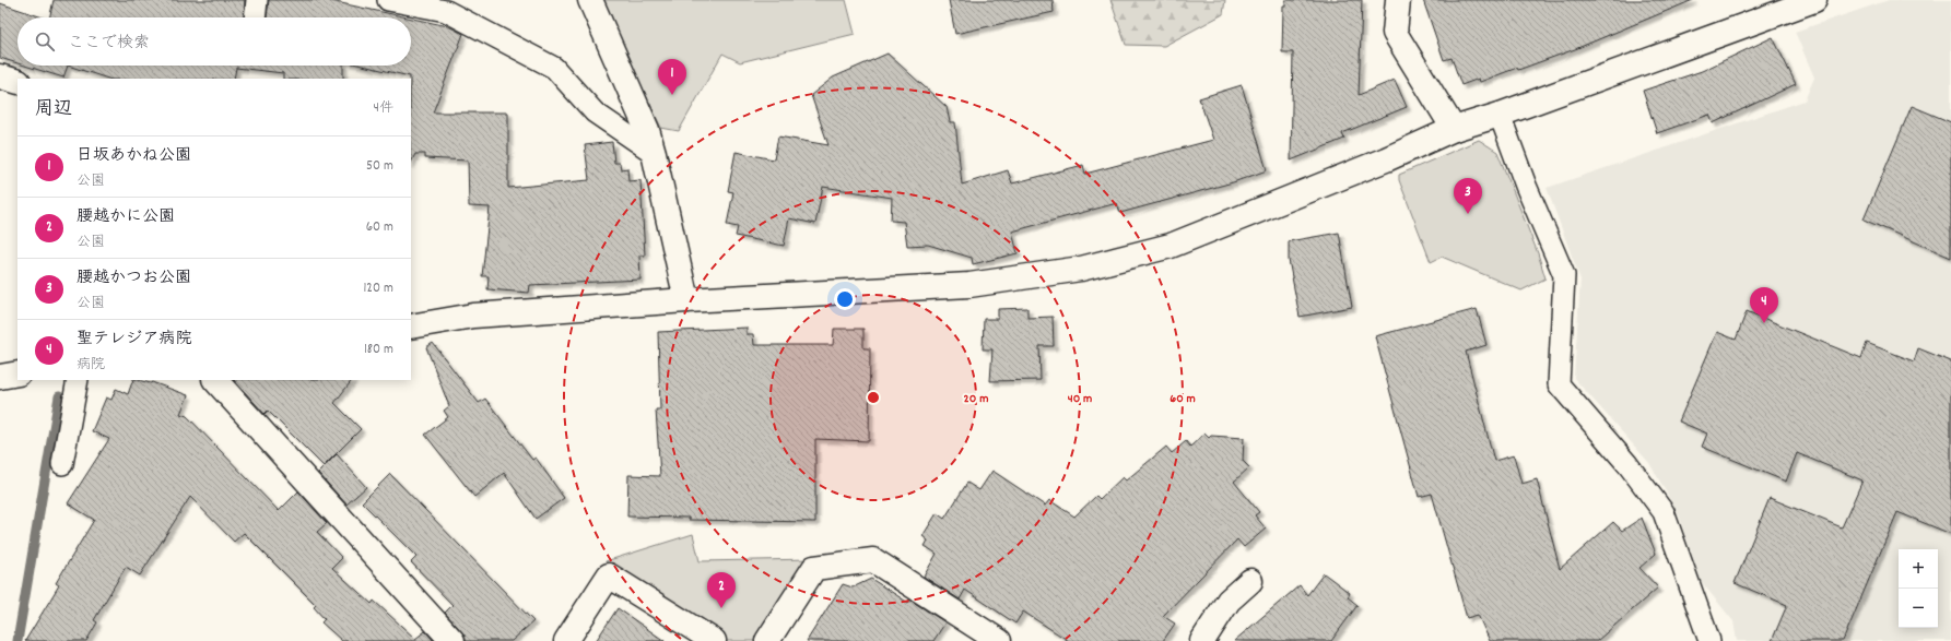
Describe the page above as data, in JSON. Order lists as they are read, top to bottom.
{
  "page": {
    "search": "ここで検索",
    "pins": [
      "1",
      "3",
      "4",
      "2"
    ],
    "heading": ["周辺", "4件"],
    "list": [
      {
        "mark": "1",
        "name": "日坂あかね公園",
        "note": "公園",
        "value": "50 m"
      },
      {
        "mark": "2",
        "name": "腰越かに公園",
        "note": "公園",
        "value": "60 m"
      },
      {
        "mark": "3",
        "name": "腰越かつお公園",
        "note": "公園",
        "value": "120 m"
      },
      {
        "mark": "4",
        "name": "聖テレジア病院",
        "note": "病院",
        "value": "180 m"
      }
    ],
    "map_buttons": ["+", "−"]
  },
  "rings": ["20 m", "40 m", "60 m"]
}
